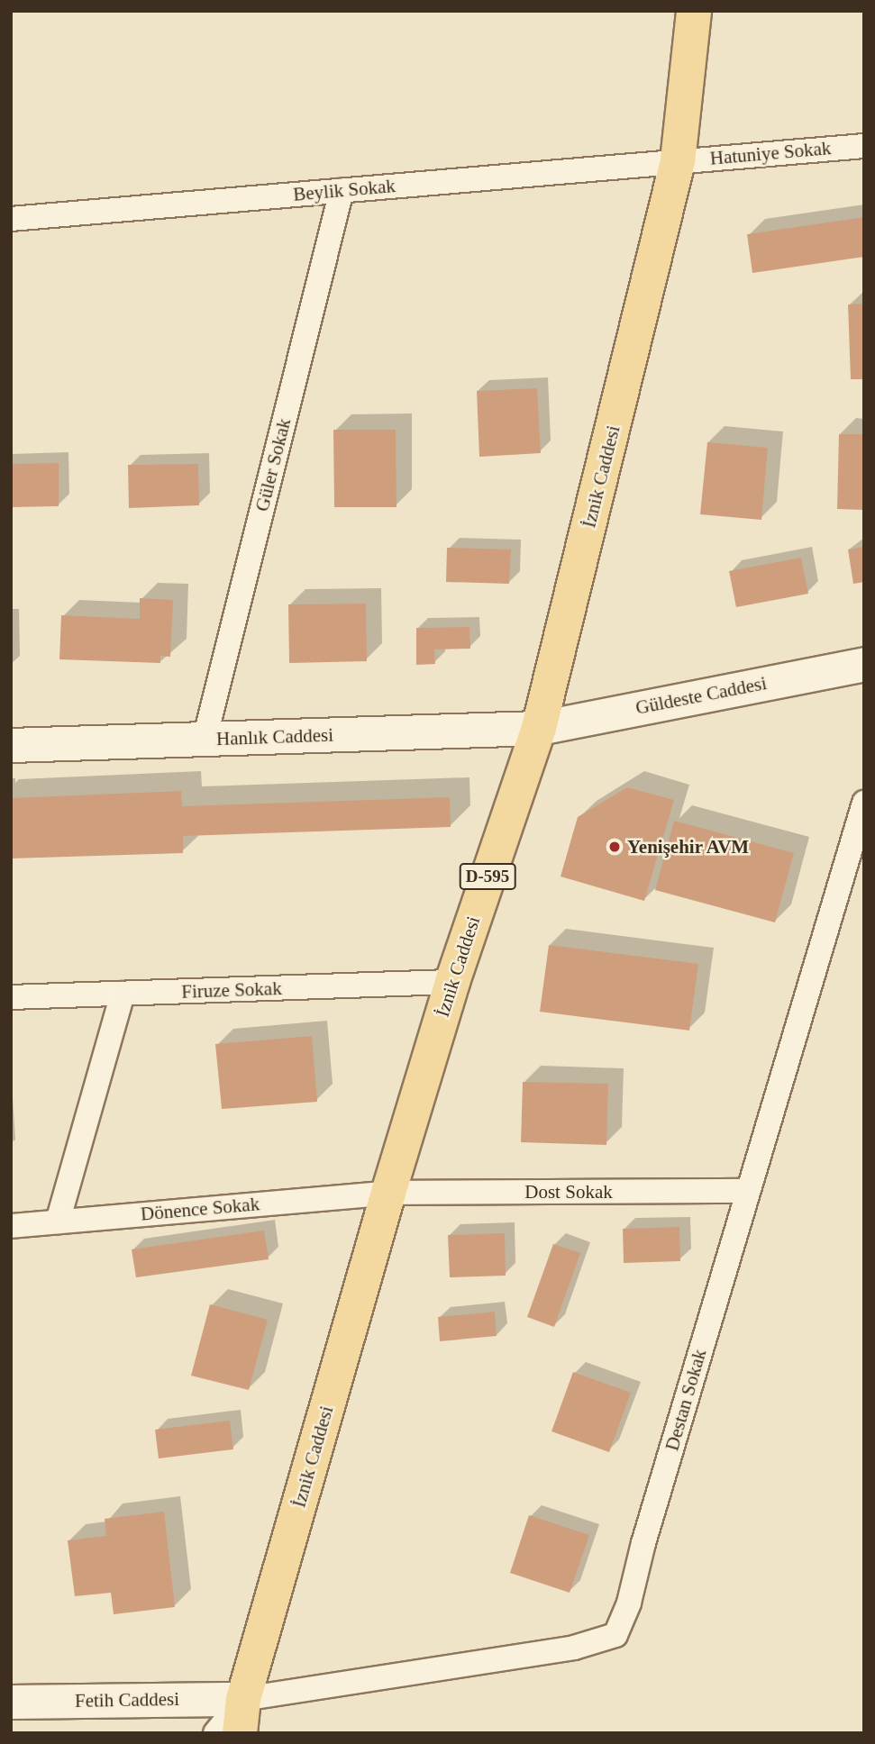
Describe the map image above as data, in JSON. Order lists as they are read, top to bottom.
{
  "streets": {
    "main road": ["İznik Caddesi", "D-595"],
    "street": [
      "Hatuniye Sokak",
      "Beylik Sokak",
      "Güler Sokak",
      "Güldeste Caddesi",
      "Hanlık Caddesi",
      "Firuze Sokak",
      "Dost Sokak",
      "Dönence Sokak",
      "Destan Sokak",
      "Fetih Caddesi"
    ]
  },
  "crossings": [
    ["Hatuniye Sokak", "Beylik Sokak"],
    ["Hatuniye Sokak", "İznik Caddesi"],
    ["Beylik Sokak", "Güler Sokak"],
    ["Beylik Sokak", "İznik Caddesi"],
    ["Güler Sokak", "Hanlık Caddesi"],
    ["İznik Caddesi", "Güldeste Caddesi"],
    ["İznik Caddesi", "Hanlık Caddesi"],
    ["İznik Caddesi", "Firuze Sokak"],
    ["İznik Caddesi", "Dost Sokak"],
    ["İznik Caddesi", "Dönence Sokak"],
    ["İznik Caddesi", "Destan Sokak"],
    ["İznik Caddesi", "Fetih Caddesi"],
    ["Güldeste Caddesi", "Hanlık Caddesi"],
    ["Dost Sokak", "Dönence Sokak"],
    ["Dost Sokak", "Destan Sokak"],
    ["Destan Sokak", "Fetih Caddesi"]
  ],
  "places": ["Yenişehir AVM"]
}
